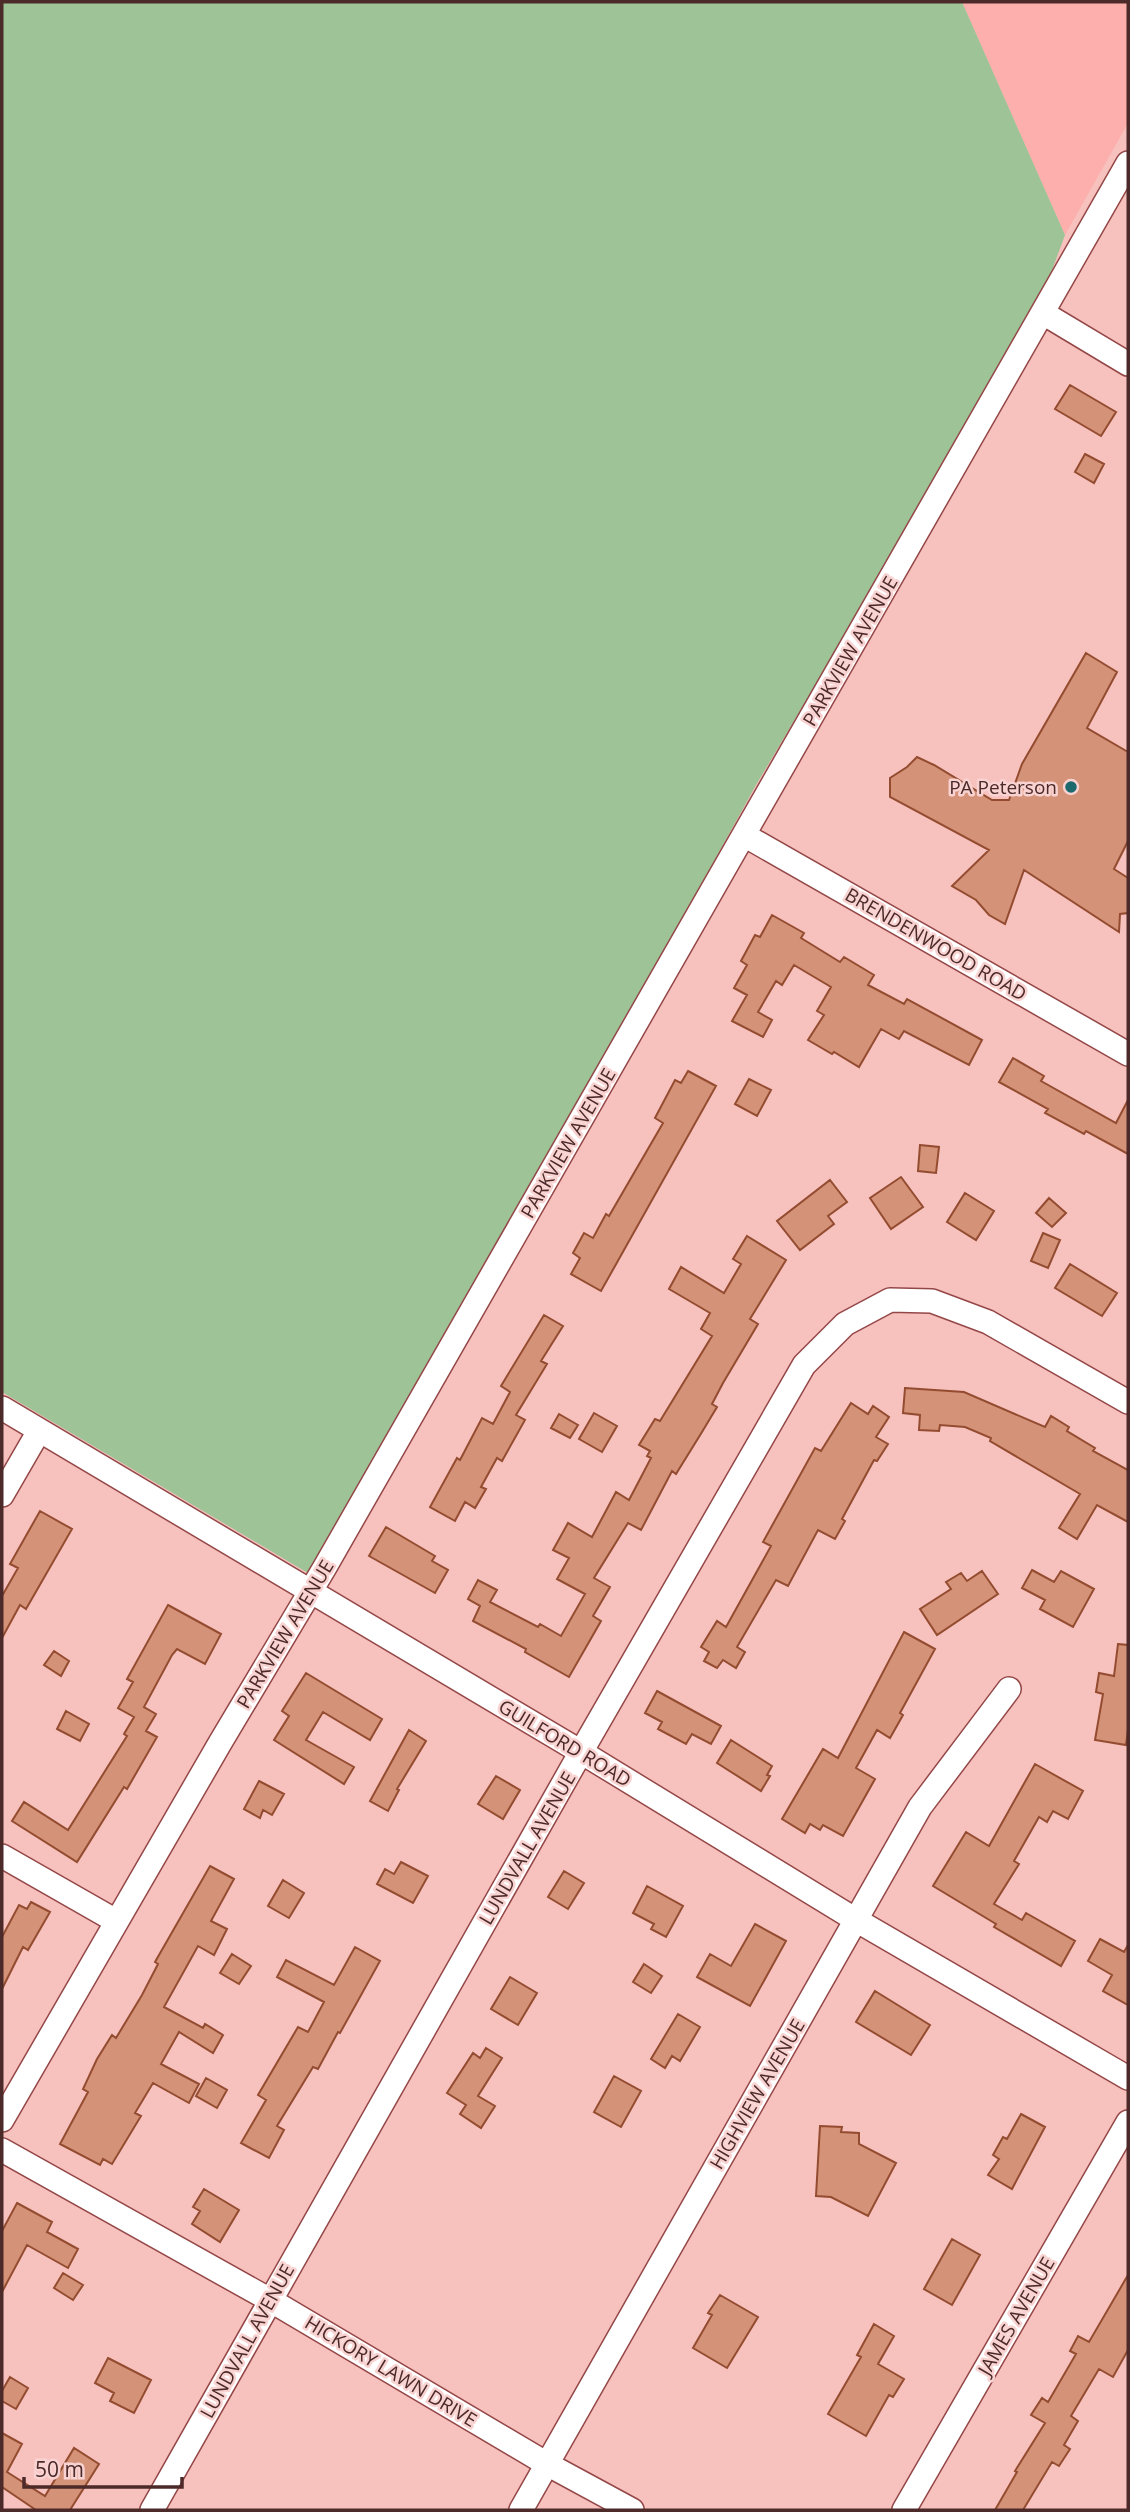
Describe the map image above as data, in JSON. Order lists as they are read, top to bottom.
{
  "streets": {
    "street": [
      "PARKVIEW AVENUE",
      "BRENDENWOOD ROAD",
      "GUILFORD ROAD",
      "LUNDVALL AVENUE",
      "HIGHVIEW AVENUE",
      "JAMES AVENUE",
      "HICKORY LAWN DRIVE"
    ]
  },
  "crossings": [
    ["PARKVIEW AVENUE", "BRENDENWOOD ROAD"],
    ["PARKVIEW AVENUE", "GUILFORD ROAD"],
    ["GUILFORD ROAD", "LUNDVALL AVENUE"],
    ["GUILFORD ROAD", "HIGHVIEW AVENUE"],
    ["LUNDVALL AVENUE", "HICKORY LAWN DRIVE"],
    ["HIGHVIEW AVENUE", "HICKORY LAWN DRIVE"]
  ],
  "places": ["PA Peterson"],
  "scale_bar": "50 m"
}
